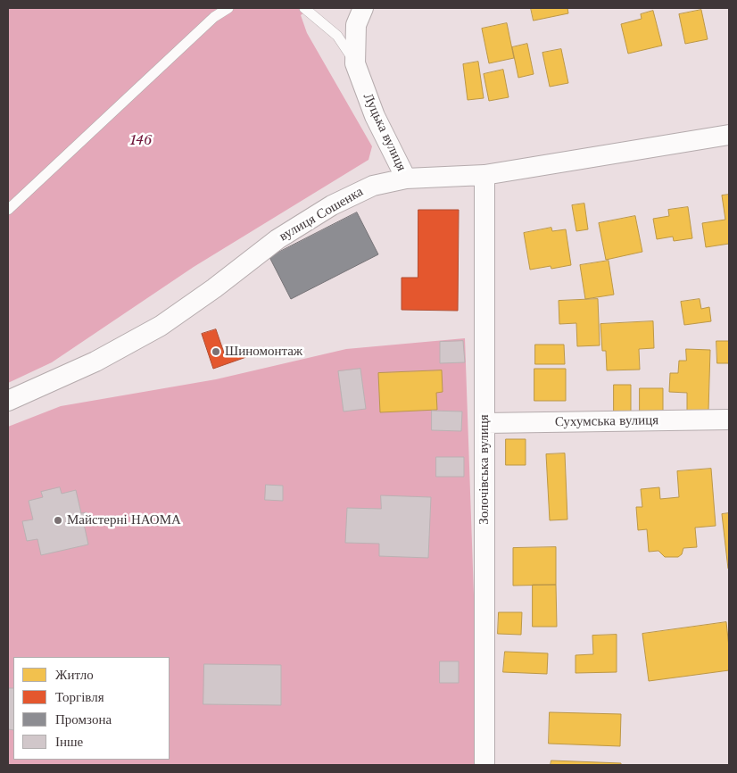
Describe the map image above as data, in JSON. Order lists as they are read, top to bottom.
{
  "streets": {
    "street": [
      "Луцька вулиця",
      "вулиця Сошенка",
      "Сухумська вулиця",
      "Золочівська вулиця"
    ]
  },
  "crossings": [
    ["Луцька вулиця", "вулиця Сошенка"],
    ["вулиця Сошенка", "Золочівська вулиця"],
    ["Сухумська вулиця", "Золочівська вулиця"]
  ],
  "parks": ["146"],
  "places": ["Шиномонтаж", "Майстерні НАОМА"],
  "legend": [
    "Житло",
    "Торгівля",
    "Промзона",
    "Інше"
  ]
}
